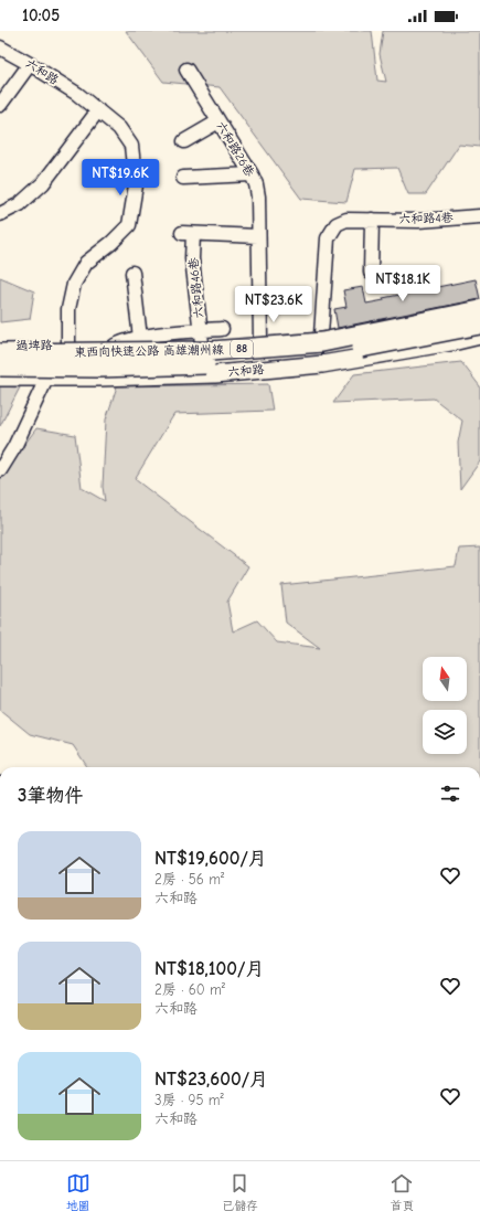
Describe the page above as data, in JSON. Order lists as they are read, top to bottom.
{
  "streets": {
    "highway": ["88", "東西向快速公路 高雄潮州線"],
    "main road": ["六和路", "過埤路"],
    "street": ["六和路26巷", "六和路4巷", "六和路46巷"]
  },
  "crossings": [
    ["六和路", "過埤路"],
    ["六和路26巷", "六和路46巷"]
  ],
  "north": "top",
  "page": {
    "status": "10:05",
    "price": ["NT$19.6K", "NT$18.1K", "NT$23.6K"],
    "heading": "3筆物件",
    "list": [
      {
        "name": "NT$19,600/月",
        "note": "2房 · 56 m² · 六和路"
      },
      {
        "name": "NT$18,100/月",
        "note": "2房 · 60 m² · 六和路"
      },
      {
        "name": "NT$23,600/月",
        "note": "3房 · 95 m² · 六和路"
      }
    ],
    "tabs": ["地圖", "已儲存", "首頁"]
  }
}
